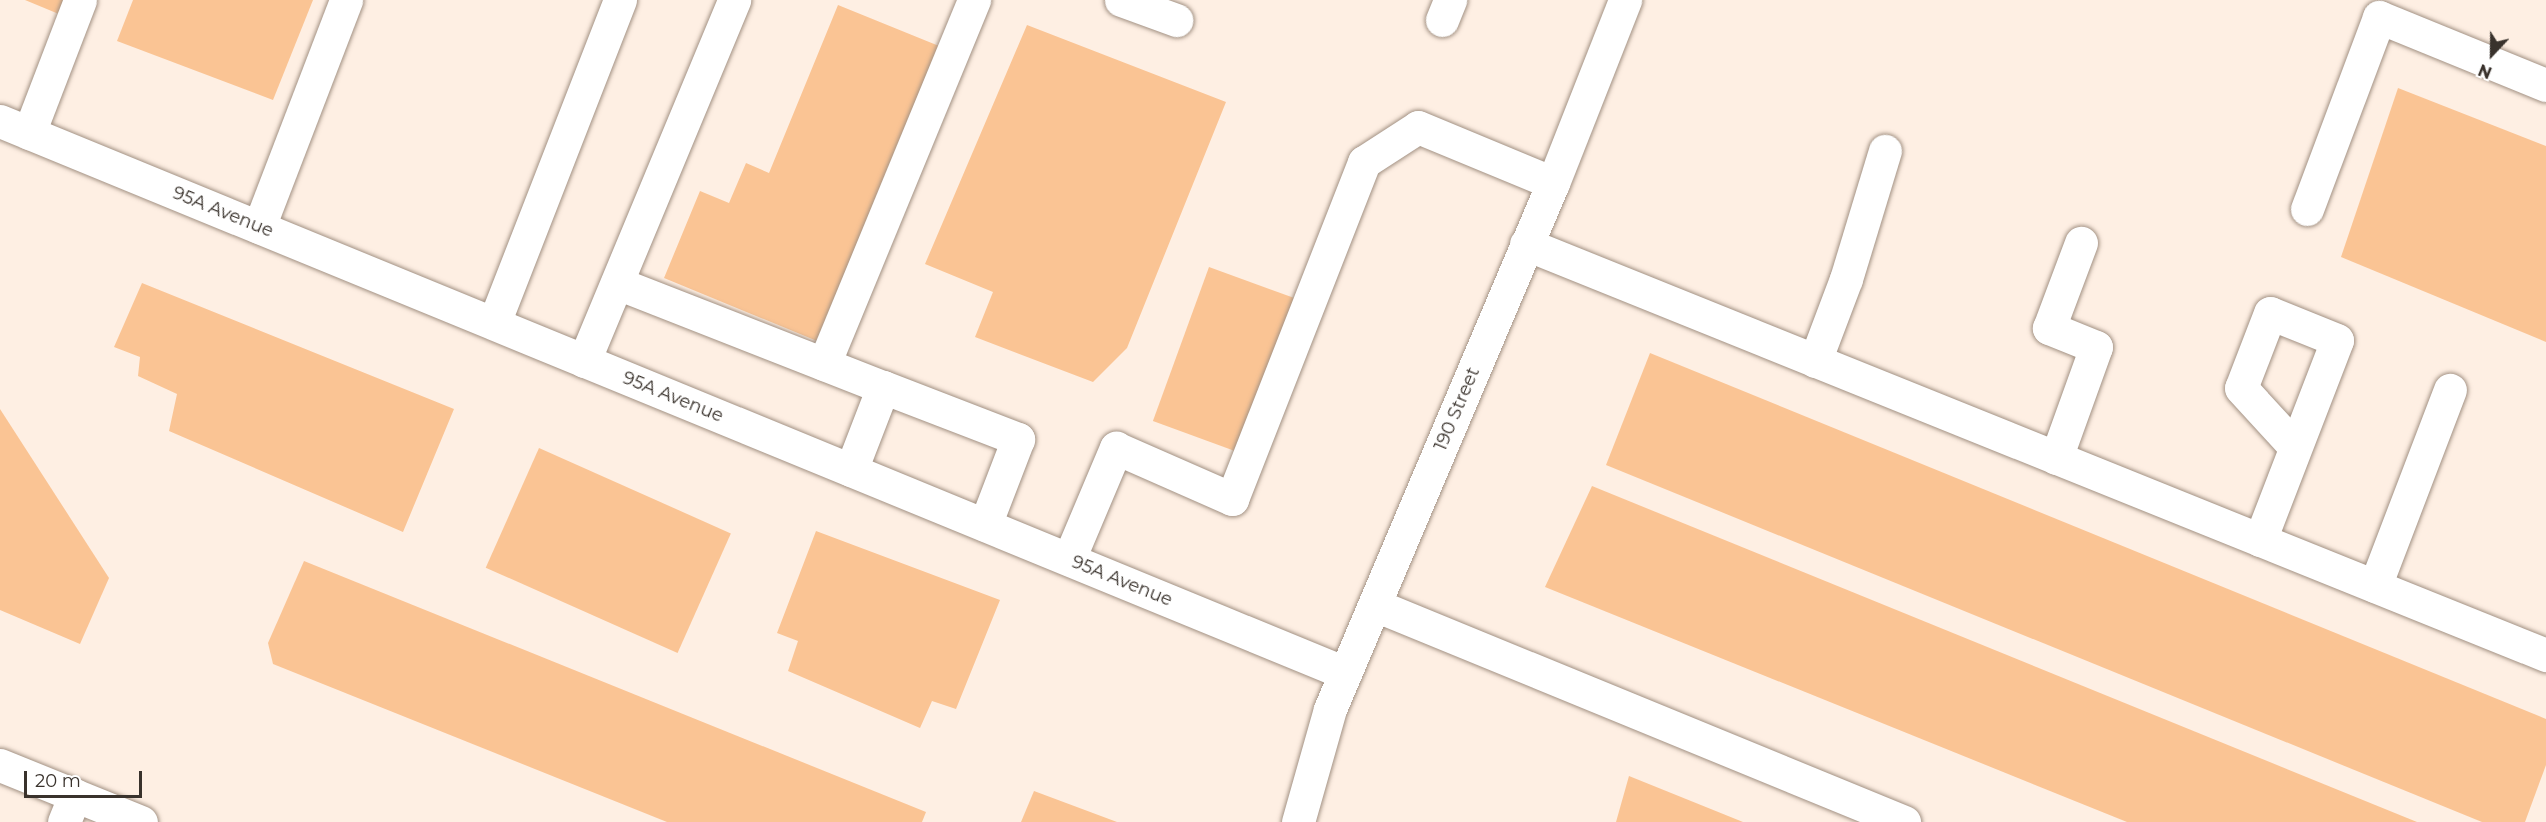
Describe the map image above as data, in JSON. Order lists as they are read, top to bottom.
{
  "streets": {
    "street": ["95A Avenue", "190 Street"]
  },
  "crossings": [
    ["95A Avenue", "190 Street"]
  ],
  "scale_bar": "20 m",
  "north": "bottom"
}
